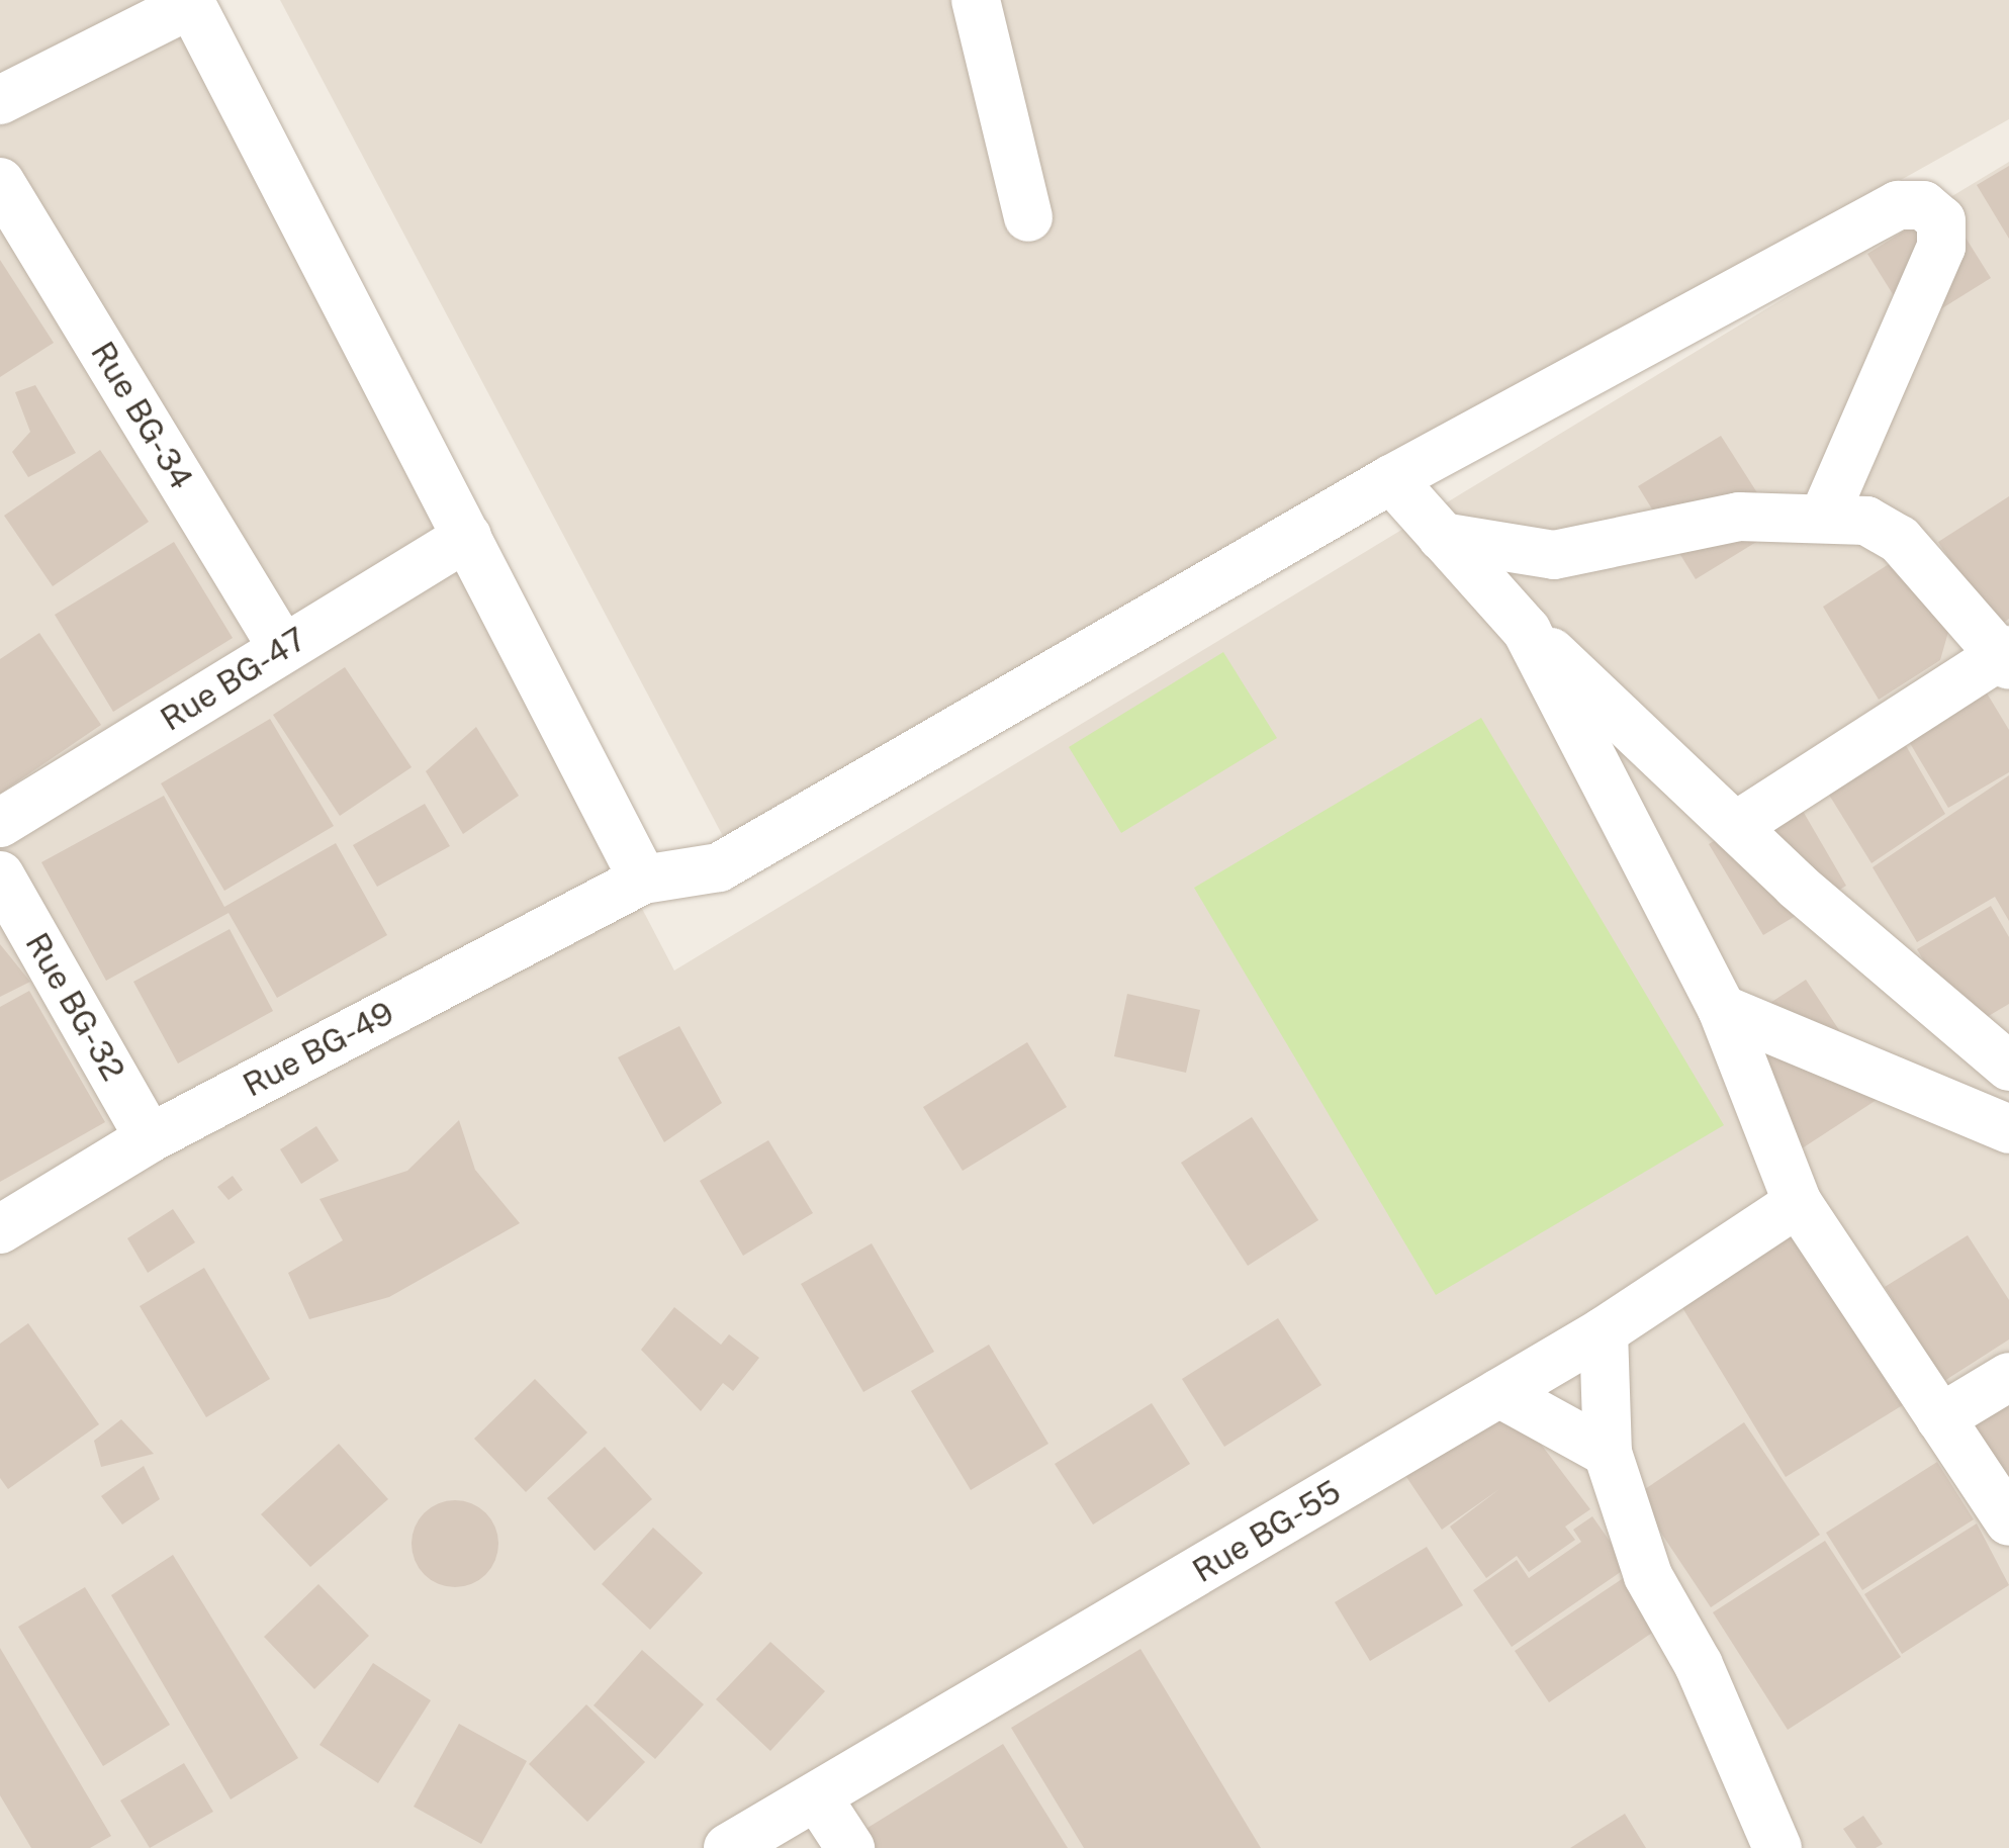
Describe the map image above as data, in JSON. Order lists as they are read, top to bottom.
{
  "streets": {
    "street": [
      "Rue BG-34",
      "Rue BG-47",
      "Rue BG-32",
      "Rue BG-49",
      "Rue BG-55"
    ]
  },
  "crossings": [
    ["Rue BG-34", "Rue BG-47"],
    ["Rue BG-32", "Rue BG-49"]
  ]
}
